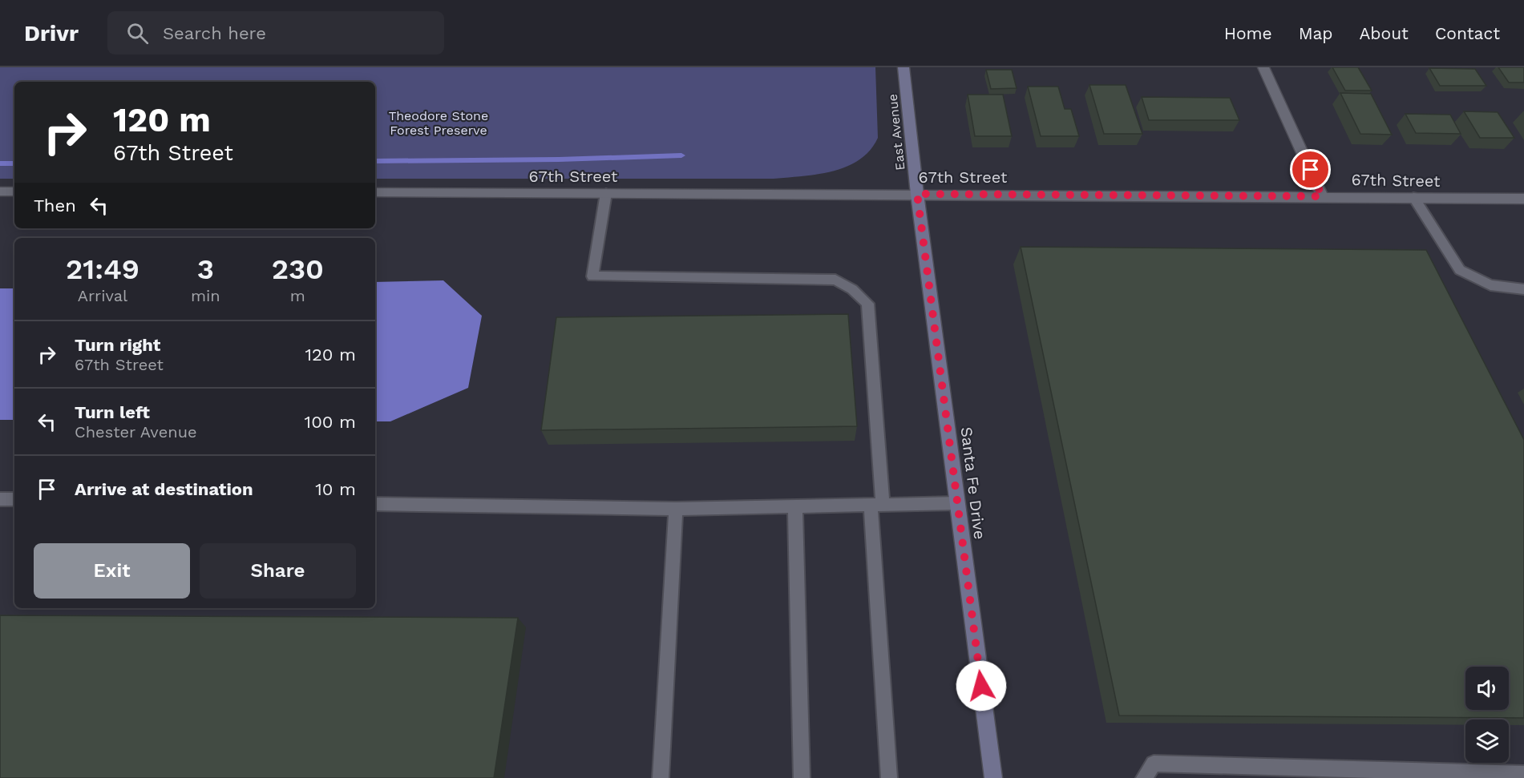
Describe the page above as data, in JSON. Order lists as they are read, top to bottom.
{
  "streets": {
    "street": ["East Avenue", "67th Street", "Santa Fe Drive"]
  },
  "crossings": [
    ["East Avenue", "67th Street"],
    ["East Avenue", "Santa Fe Drive"],
    ["67th Street", "Santa Fe Drive"]
  ],
  "parks": ["Theodore Stone Forest Preserve"],
  "page": {
    "header": "Drivr",
    "search": "Search here",
    "nav": [
      "Home",
      "Map",
      "About",
      "Contact"
    ],
    "turn": ["120 m", "67th Street"],
    "then": "Then",
    "eta": [
      "21:49",
      "Arrival",
      "3",
      "min",
      "230",
      "m"
    ],
    "list": [
      {
        "name": "Turn right",
        "note": "67th Street",
        "value": "120 m"
      },
      {
        "name": "Turn left",
        "note": "Chester Avenue",
        "value": "100 m"
      },
      {
        "name": "Arrive at destination",
        "value": "10 m"
      }
    ],
    "buttons": ["Exit", "Share"]
  }
}
